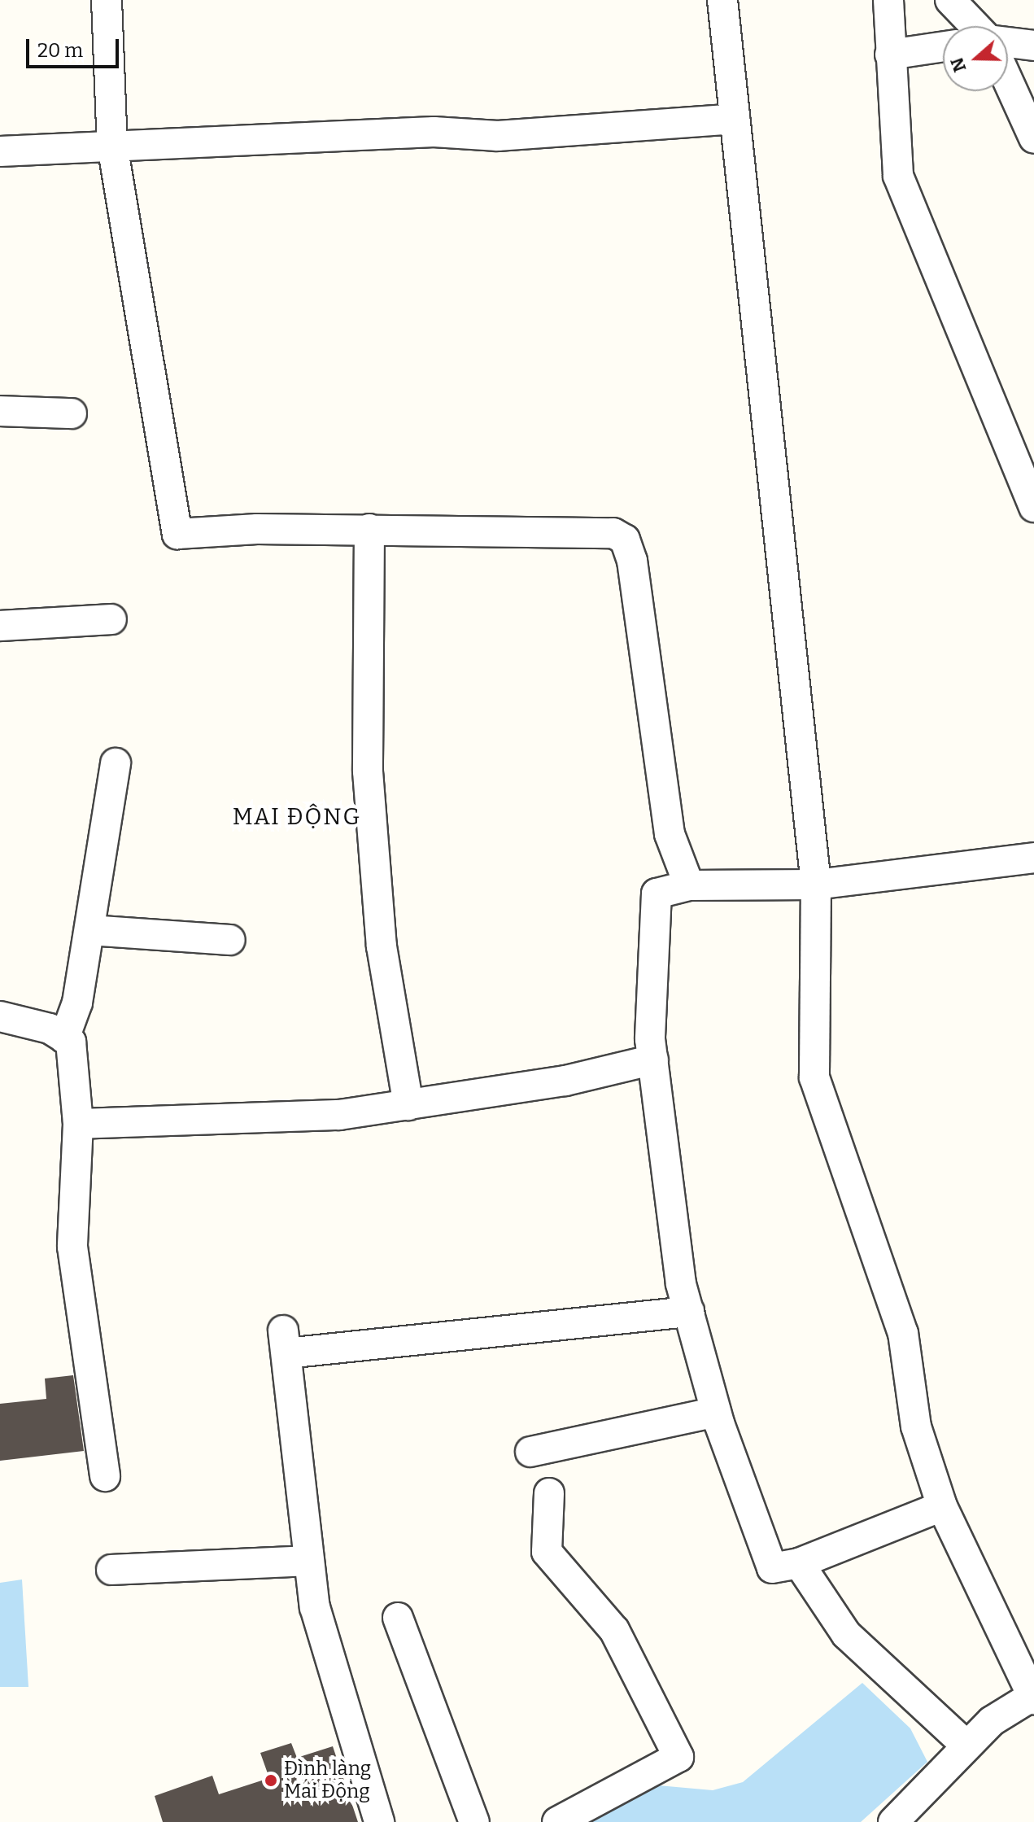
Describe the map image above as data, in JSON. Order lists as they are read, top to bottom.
{
  "districts": ["MAI ĐỘNG"],
  "places": ["Đình làng Mai Động"],
  "scale_bar": "20 m",
  "north": "left"
}
